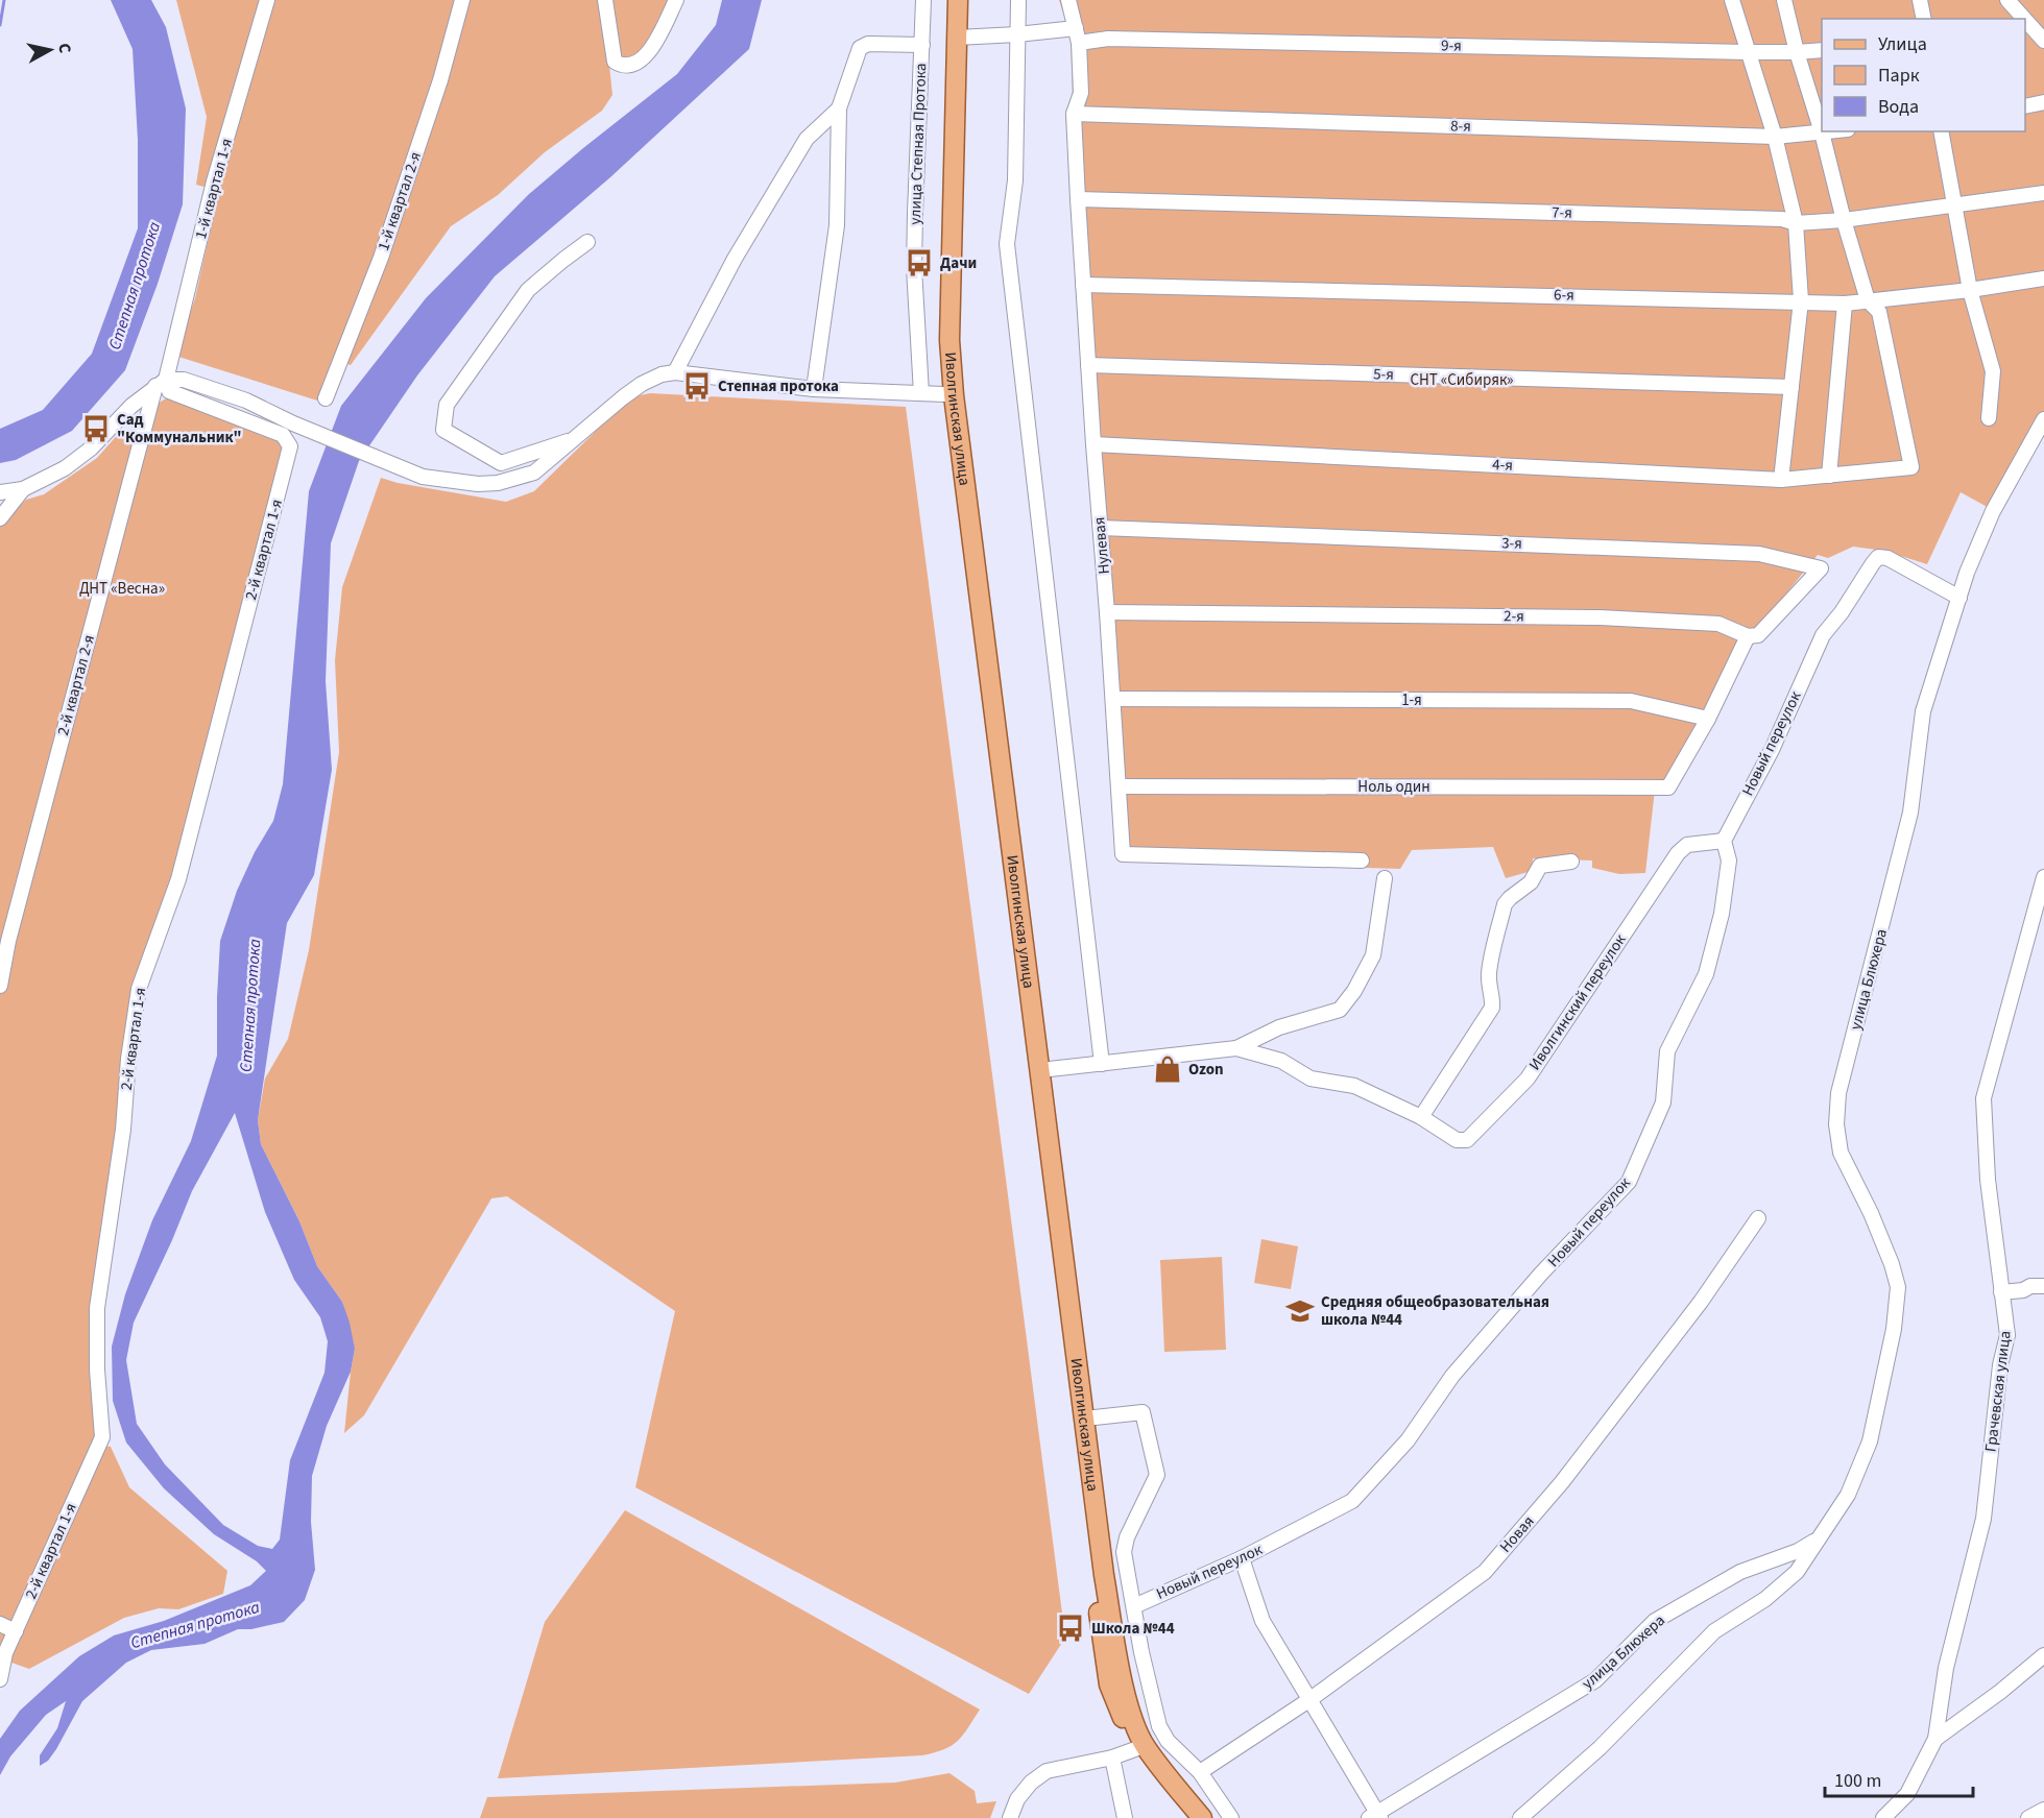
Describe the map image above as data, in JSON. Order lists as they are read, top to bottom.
{
  "streets": {
    "main road": ["Иволгинская улица"],
    "street": [
      "9-я",
      "8-я",
      "улица Степная Протока",
      "1-й квартал 1-я",
      "1-й квартал 2-я",
      "7-я",
      "6-я",
      "5-я",
      "4-я",
      "3-я",
      "Нулевая",
      "2-й квартал 1-я",
      "2-я",
      "2-й квартал 2-я",
      "1-я",
      "Новый переулок",
      "Ноль один",
      "улица Блюхера",
      "Иволгинский переулок",
      "Грачевская улица",
      "Новая"
    ]
  },
  "crossings": [
    ["9-я", "Иволгинская улица"],
    ["9-я", "Нулевая"],
    ["8-я", "Нулевая"],
    ["1-й квартал 1-я", "2-й квартал 1-я"],
    ["1-й квартал 1-я", "2-й квартал 2-я"],
    ["7-я", "Нулевая"],
    ["6-я", "4-я"],
    ["6-я", "Нулевая"],
    ["5-я", "Нулевая"],
    ["Иволгинская улица", "Иволгинский переулок"],
    ["4-я", "Нулевая"],
    ["3-я", "Нулевая"],
    ["3-я", "2-я"],
    ["Нулевая", "2-я"],
    ["Нулевая", "1-я"],
    ["Нулевая", "Ноль один"],
    ["2-й квартал 1-я", "2-й квартал 2-я"],
    ["1-я", "Ноль один"],
    ["Новый переулок", "улица Блюхера"],
    ["Новый переулок", "Иволгинский переулок"]
  ],
  "water": ["Степная протока"],
  "parks": ["СНТ «Сибиряк»", "ДНТ «Весна»"],
  "places": {
    "bus stop": [
      "Дачи",
      "Степная протока",
      "Сад \"Коммунальник\"",
      "Школа №44"
    ],
    "shop": ["Ozon"],
    "school or university": ["Средняя общеобразовательная школа №44"]
  },
  "legend": ["Улица", "Парк", "Вода"],
  "scale_bar": "100 m",
  "north": "right"
}
